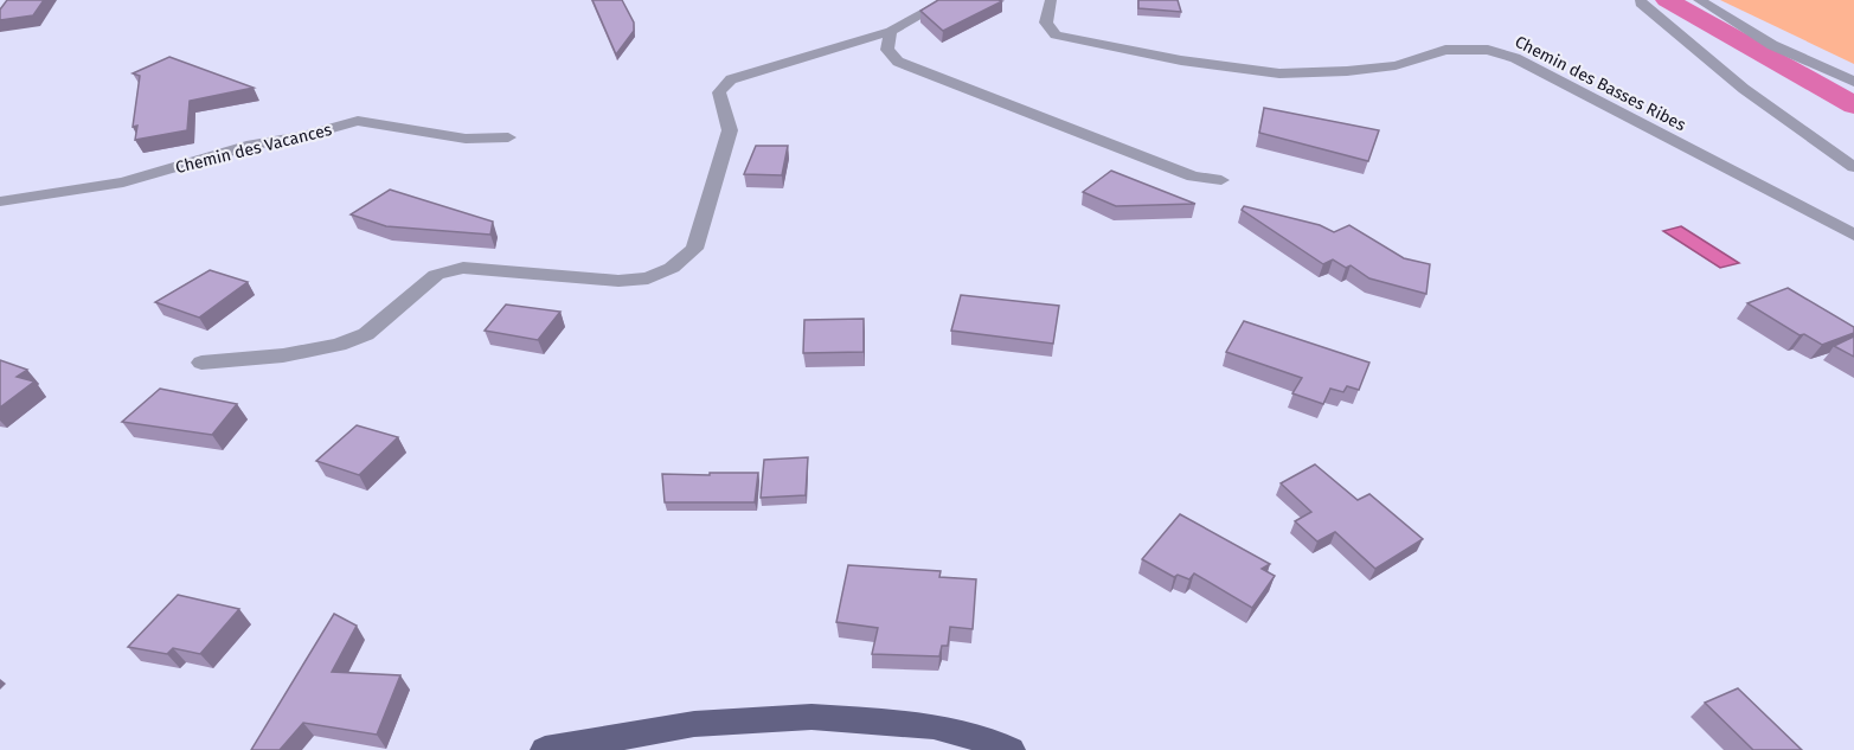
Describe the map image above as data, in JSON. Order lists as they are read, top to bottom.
{
  "streets": {
    "street": ["Chemin des Basses Ribes", "Chemin des Vacances"]
  }
}
